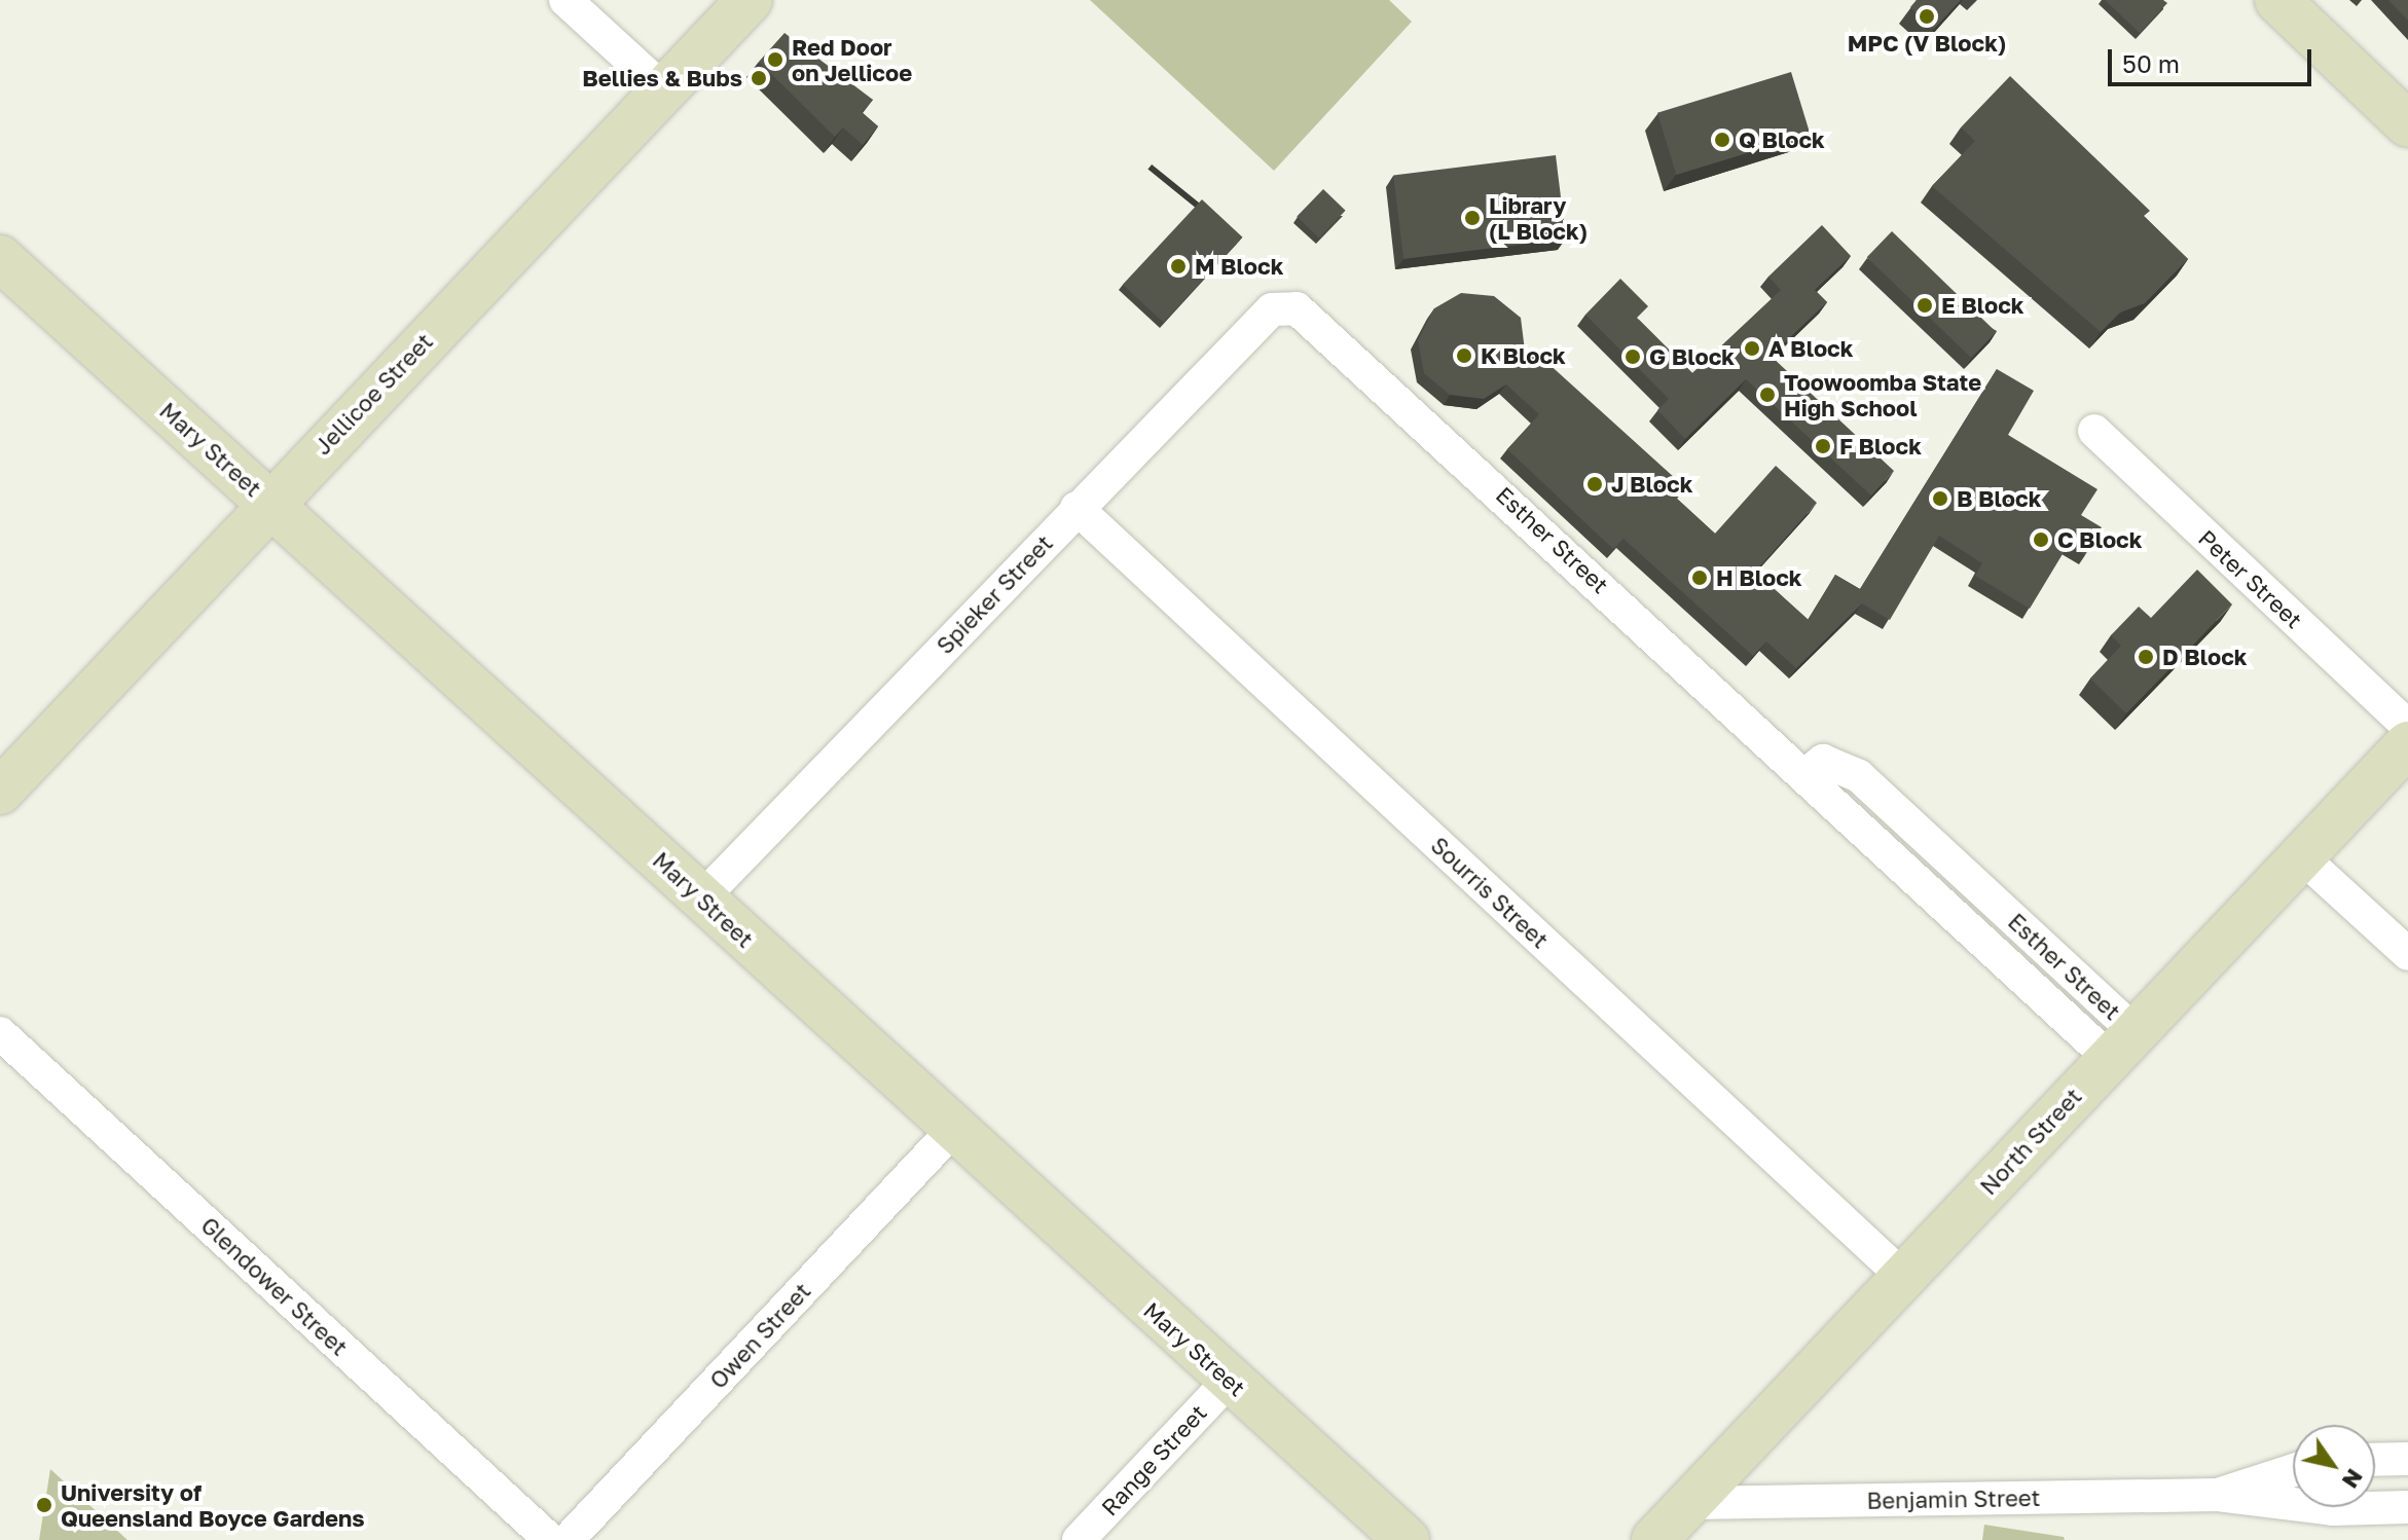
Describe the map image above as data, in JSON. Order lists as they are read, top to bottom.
{
  "streets": {
    "street": [
      "Jellicoe Street",
      "Mary Street",
      "Esther Street",
      "Peter Street",
      "Spieker Street",
      "Sourris Street",
      "North Street",
      "Glendower Street",
      "Owen Street",
      "Range Street",
      "Benjamin Street"
    ]
  },
  "crossings": [
    ["Jellicoe Street", "Mary Street"],
    ["Mary Street", "Spieker Street"],
    ["Mary Street", "Owen Street"],
    ["Mary Street", "Range Street"],
    ["Esther Street", "Spieker Street"],
    ["Esther Street", "North Street"],
    ["Spieker Street", "Sourris Street"],
    ["Sourris Street", "North Street"],
    ["North Street", "Benjamin Street"]
  ],
  "places": [
    "MPC (V Block)",
    "Red Door on Jellicoe",
    "Bellies & Bubs",
    "Q Block",
    "Library (L Block)",
    "M Block",
    "E Block",
    "A Block",
    "K Block",
    "G Block",
    "Toowoomba State High School",
    "F Block",
    "J Block",
    "B Block",
    "C Block",
    "H Block",
    "D Block",
    "University of Queensland Boyce Gardens"
  ],
  "scale_bar": "50 m",
  "north": "bottom right"
}
